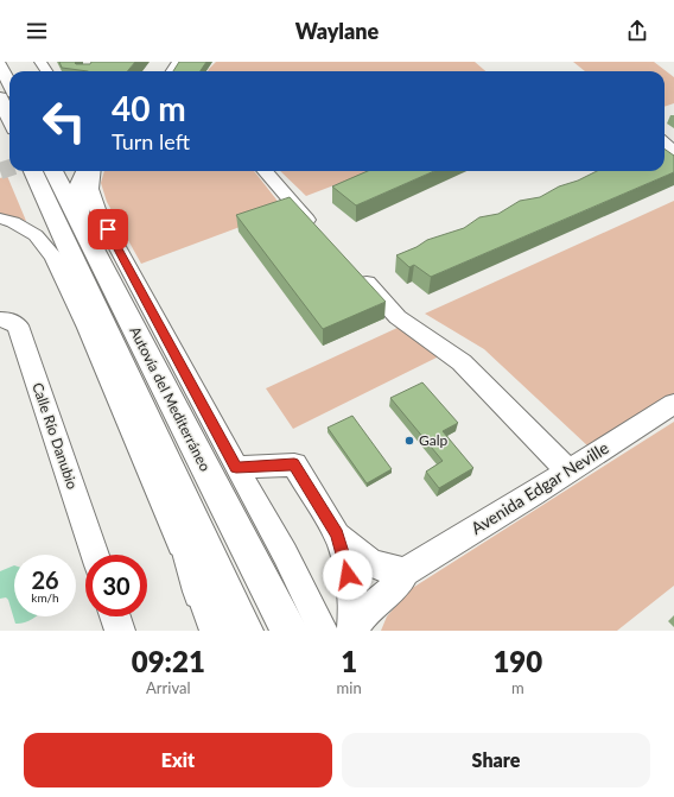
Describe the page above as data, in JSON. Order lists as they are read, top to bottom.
{
  "streets": {
    "highway": ["Autovía del Mediterráneo"],
    "street": ["Calle Río Danubio", "Avenida Edgar Neville"]
  },
  "places": ["Galp"],
  "page": {
    "header": "Waylane",
    "turn": ["40 m", "Turn left"],
    "speed": "26 km/h",
    "limit": "30",
    "eta": [
      "09:21",
      "Arrival",
      "1",
      "min",
      "190",
      "m"
    ],
    "buttons": ["Exit", "Share"]
  }
}
